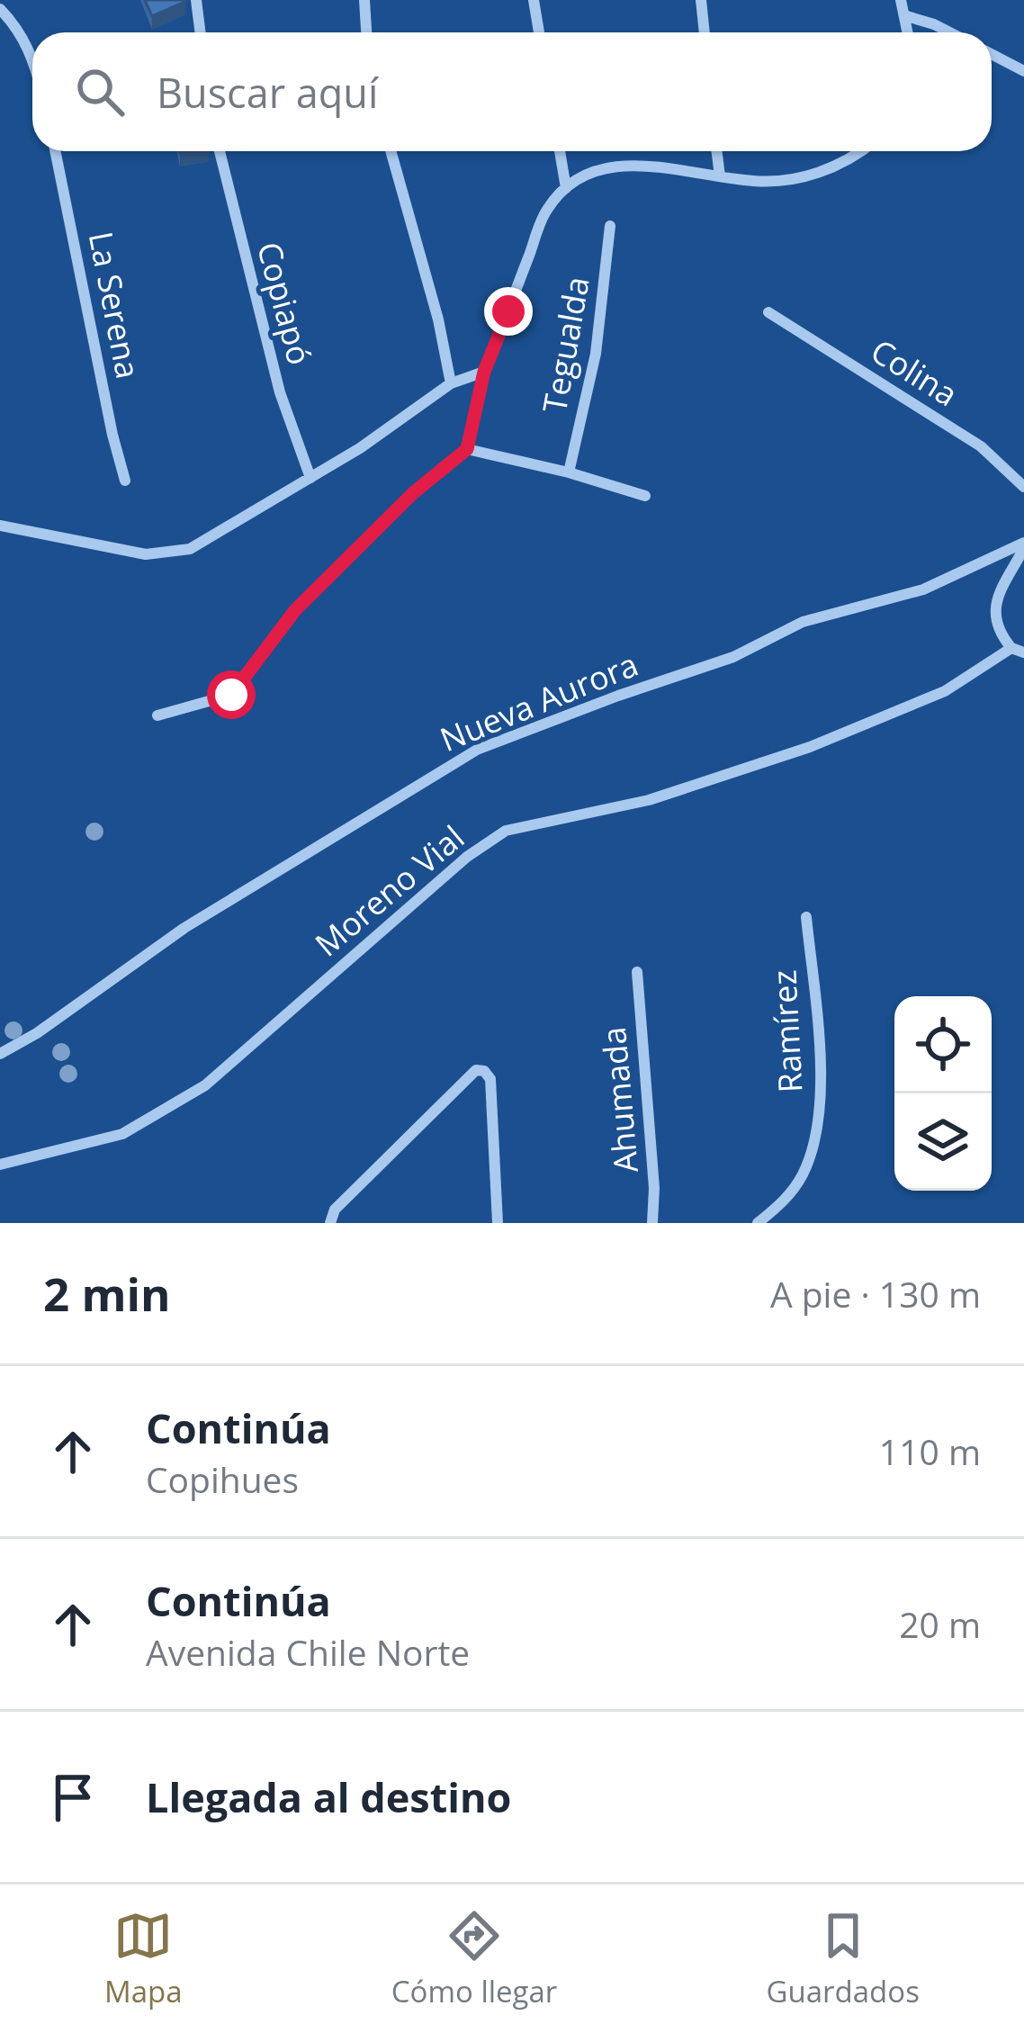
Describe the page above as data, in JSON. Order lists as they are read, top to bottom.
{
  "streets": {
    "street": [
      "Copiapó",
      "La Serena",
      "Tegualda",
      "Colina",
      "Nueva Aurora",
      "Moreno Vial",
      "Ramírez",
      "Ahumada"
    ]
  },
  "page": {
    "search": "Buscar aquí",
    "heading": ["2 min", "A pie · 130 m"],
    "list": [
      ["Continúa", "Copihues", "110 m"],
      ["Continúa", "Avenida Chile Norte", "20 m"],
      "Llegada al destino"
    ],
    "nav": ["Mapa", "Cómo llegar", "Guardados"]
  }
}
